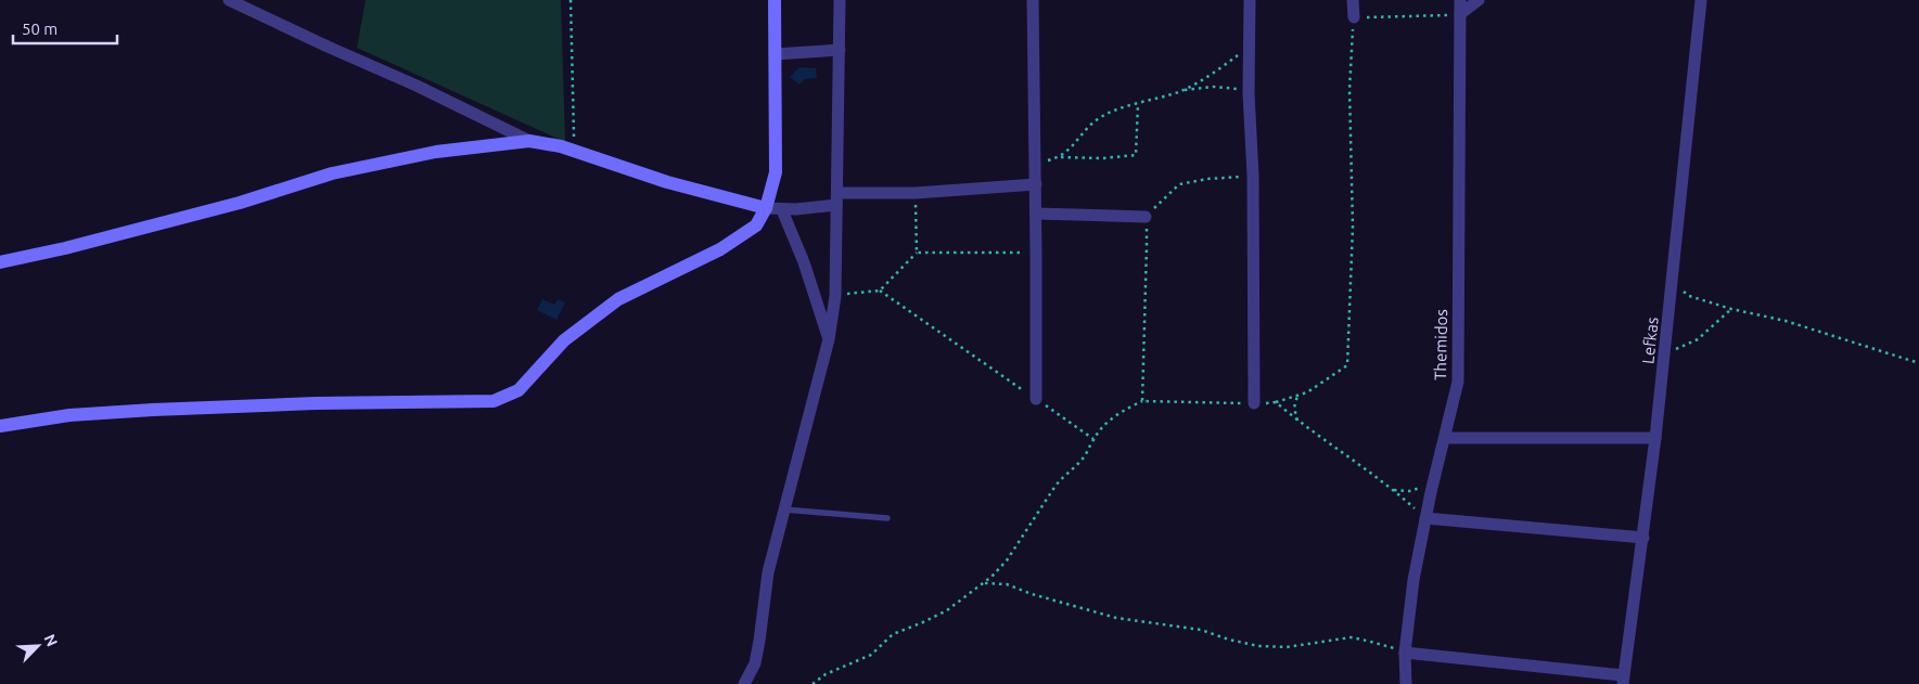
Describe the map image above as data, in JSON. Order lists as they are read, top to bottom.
{
  "streets": {
    "street": ["Lefkas", "Themidos"]
  },
  "scale_bar": "50 m",
  "north": "top right"
}
